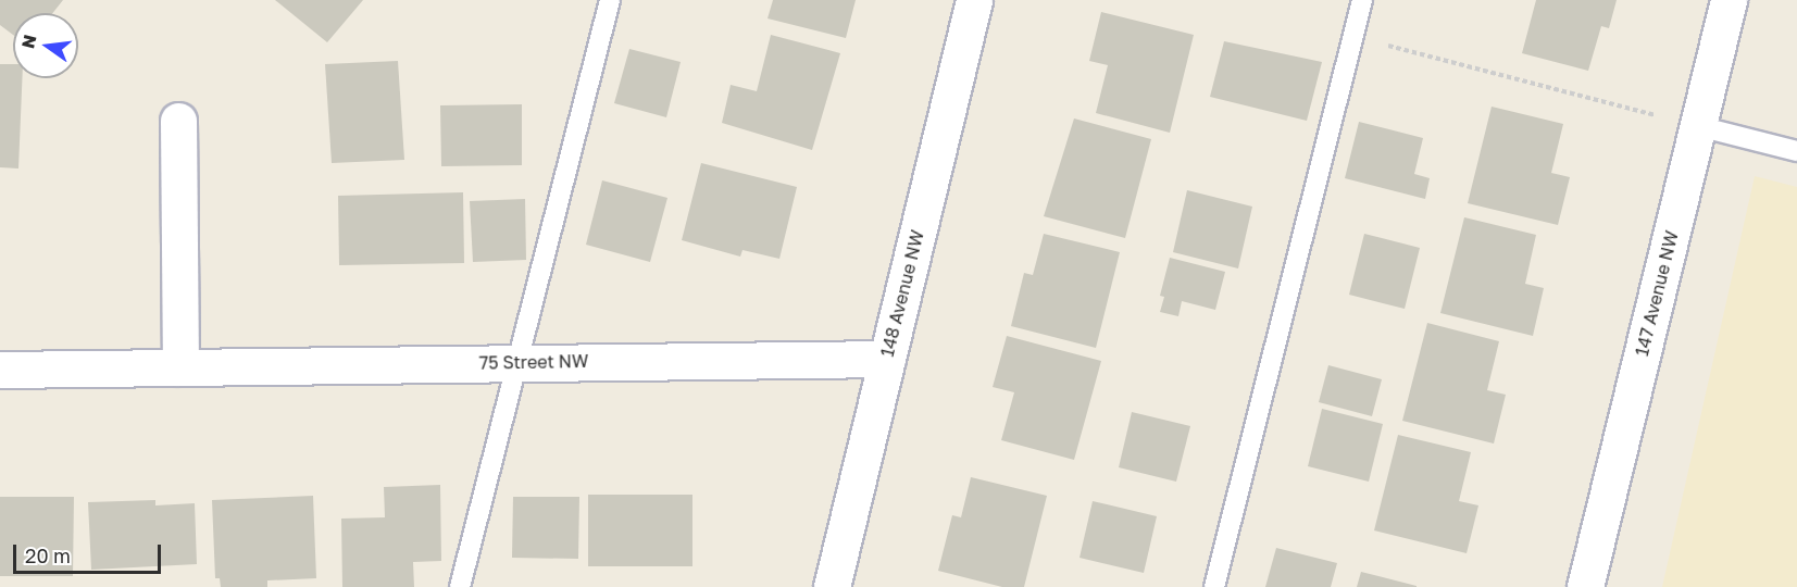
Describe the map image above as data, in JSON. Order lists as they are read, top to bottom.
{
  "streets": {
    "street": ["148 Avenue NW", "147 Avenue NW", "75 Street NW"]
  },
  "crossings": [
    ["148 Avenue NW", "75 Street NW"]
  ],
  "scale_bar": "20 m",
  "north": "left"
}
